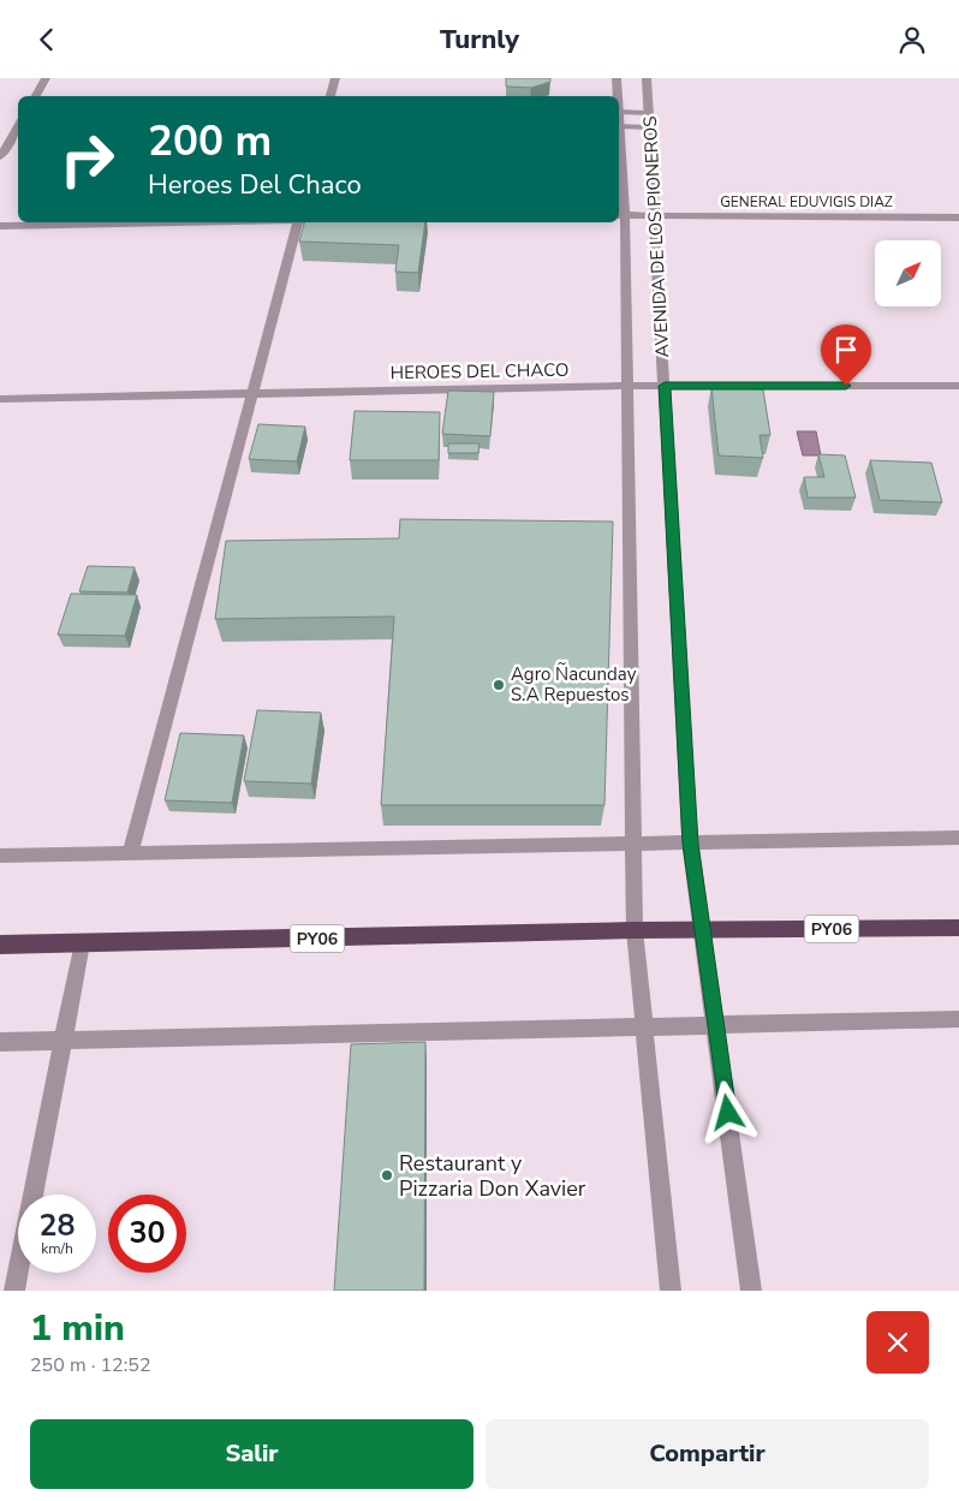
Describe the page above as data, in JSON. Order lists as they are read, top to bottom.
{
  "streets": {
    "highway": ["PY06"],
    "street": ["GENERAL EDUVIGIS DIAZ", "AVENIDA DE LOS PIONEROS", "HEROES DEL CHACO"]
  },
  "crossings": [
    ["GENERAL EDUVIGIS DIAZ", "AVENIDA DE LOS PIONEROS"],
    ["AVENIDA DE LOS PIONEROS", "HEROES DEL CHACO"],
    ["AVENIDA DE LOS PIONEROS", "PY06"]
  ],
  "places": ["Agro Ñacunday S.A Repuestos", "Restaurant y Pizzaria Don Xavier"],
  "north": "top right",
  "page": {
    "header": "Turnly",
    "turn": ["200 m", "Heroes Del Chaco"],
    "speed": "28 km/h",
    "limit": "30",
    "heading": ["1 min", "250 m · 12:52"],
    "buttons": ["Salir", "Compartir"]
  }
}
